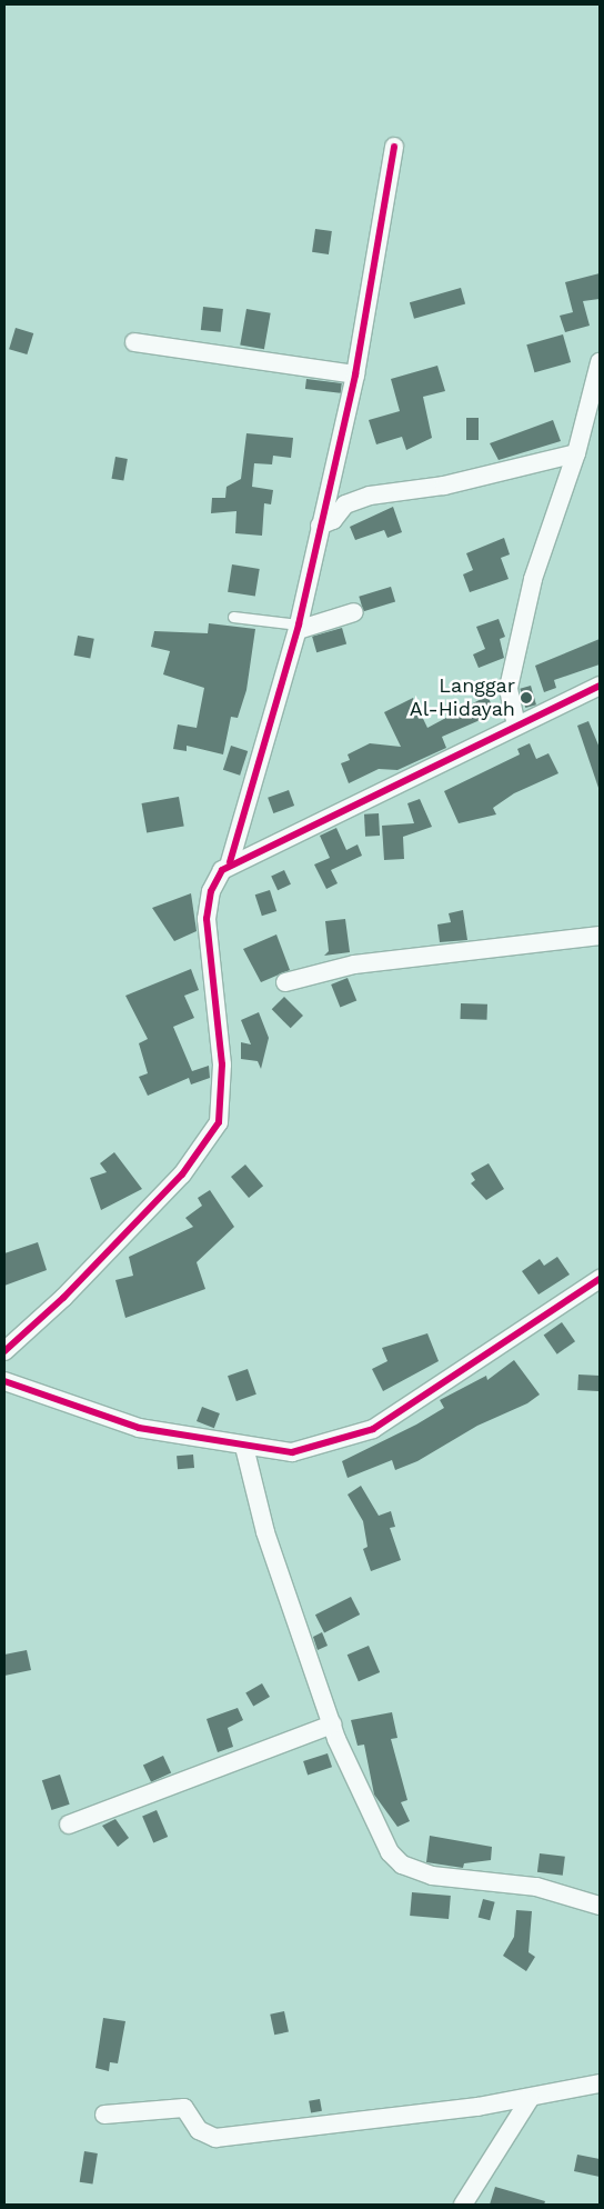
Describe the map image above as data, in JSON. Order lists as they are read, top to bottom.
{
  "places": ["Langgar Al-Hidayah"]
}
